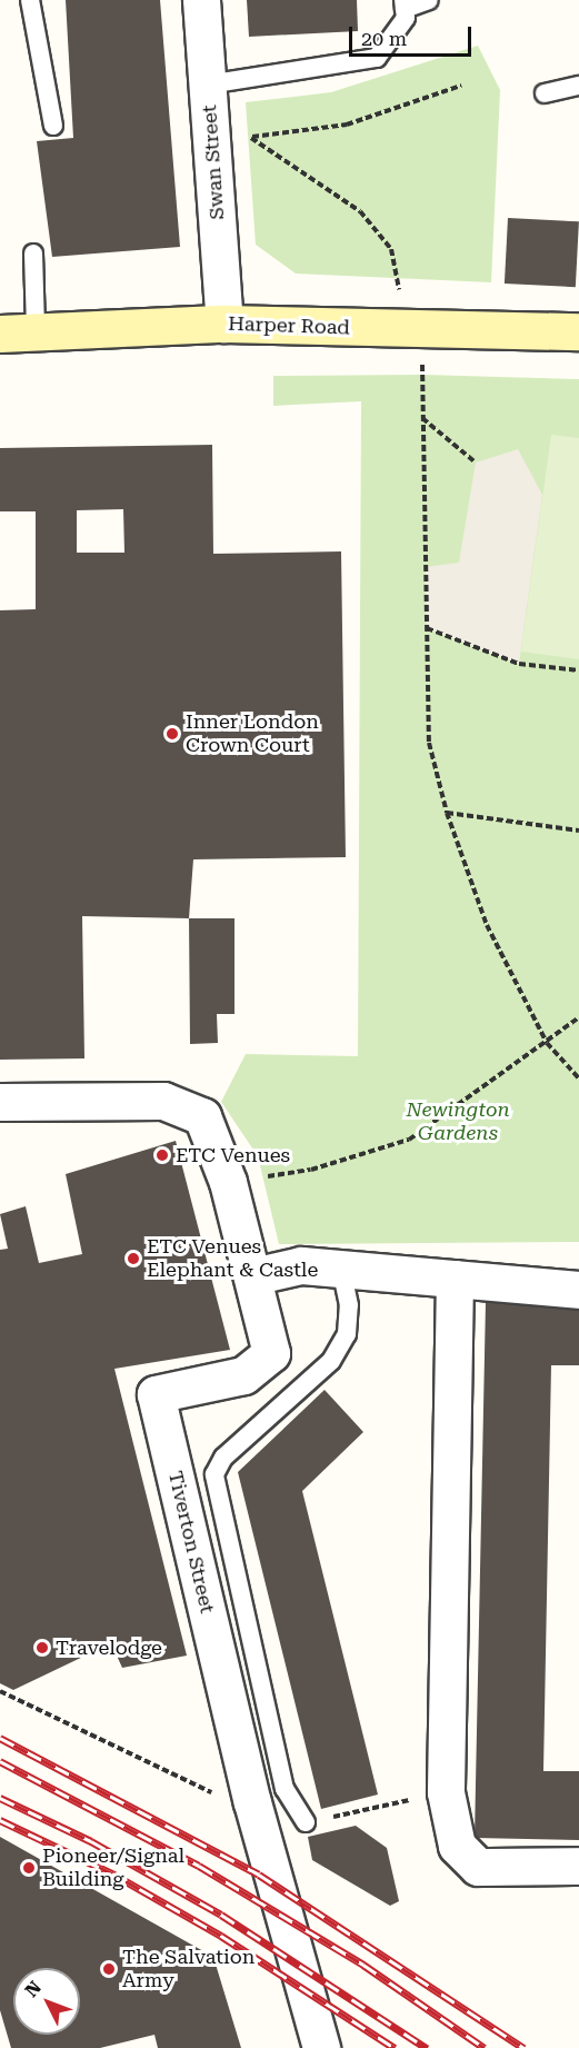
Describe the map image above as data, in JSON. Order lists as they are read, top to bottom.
{
  "streets": {
    "main road": ["Harper Road"],
    "street": ["Swan Street", "Tiverton Street"]
  },
  "crossings": [
    ["Swan Street", "Harper Road"]
  ],
  "parks": ["Newington Gardens"],
  "places": [
    "Inner London Crown Court",
    "ETC Venues",
    "ETC Venues Elephant & Castle",
    "Travelodge",
    "Pioneer/Signal Building",
    "The Salvation Army"
  ],
  "scale_bar": "20 m",
  "north": "top left"
}
